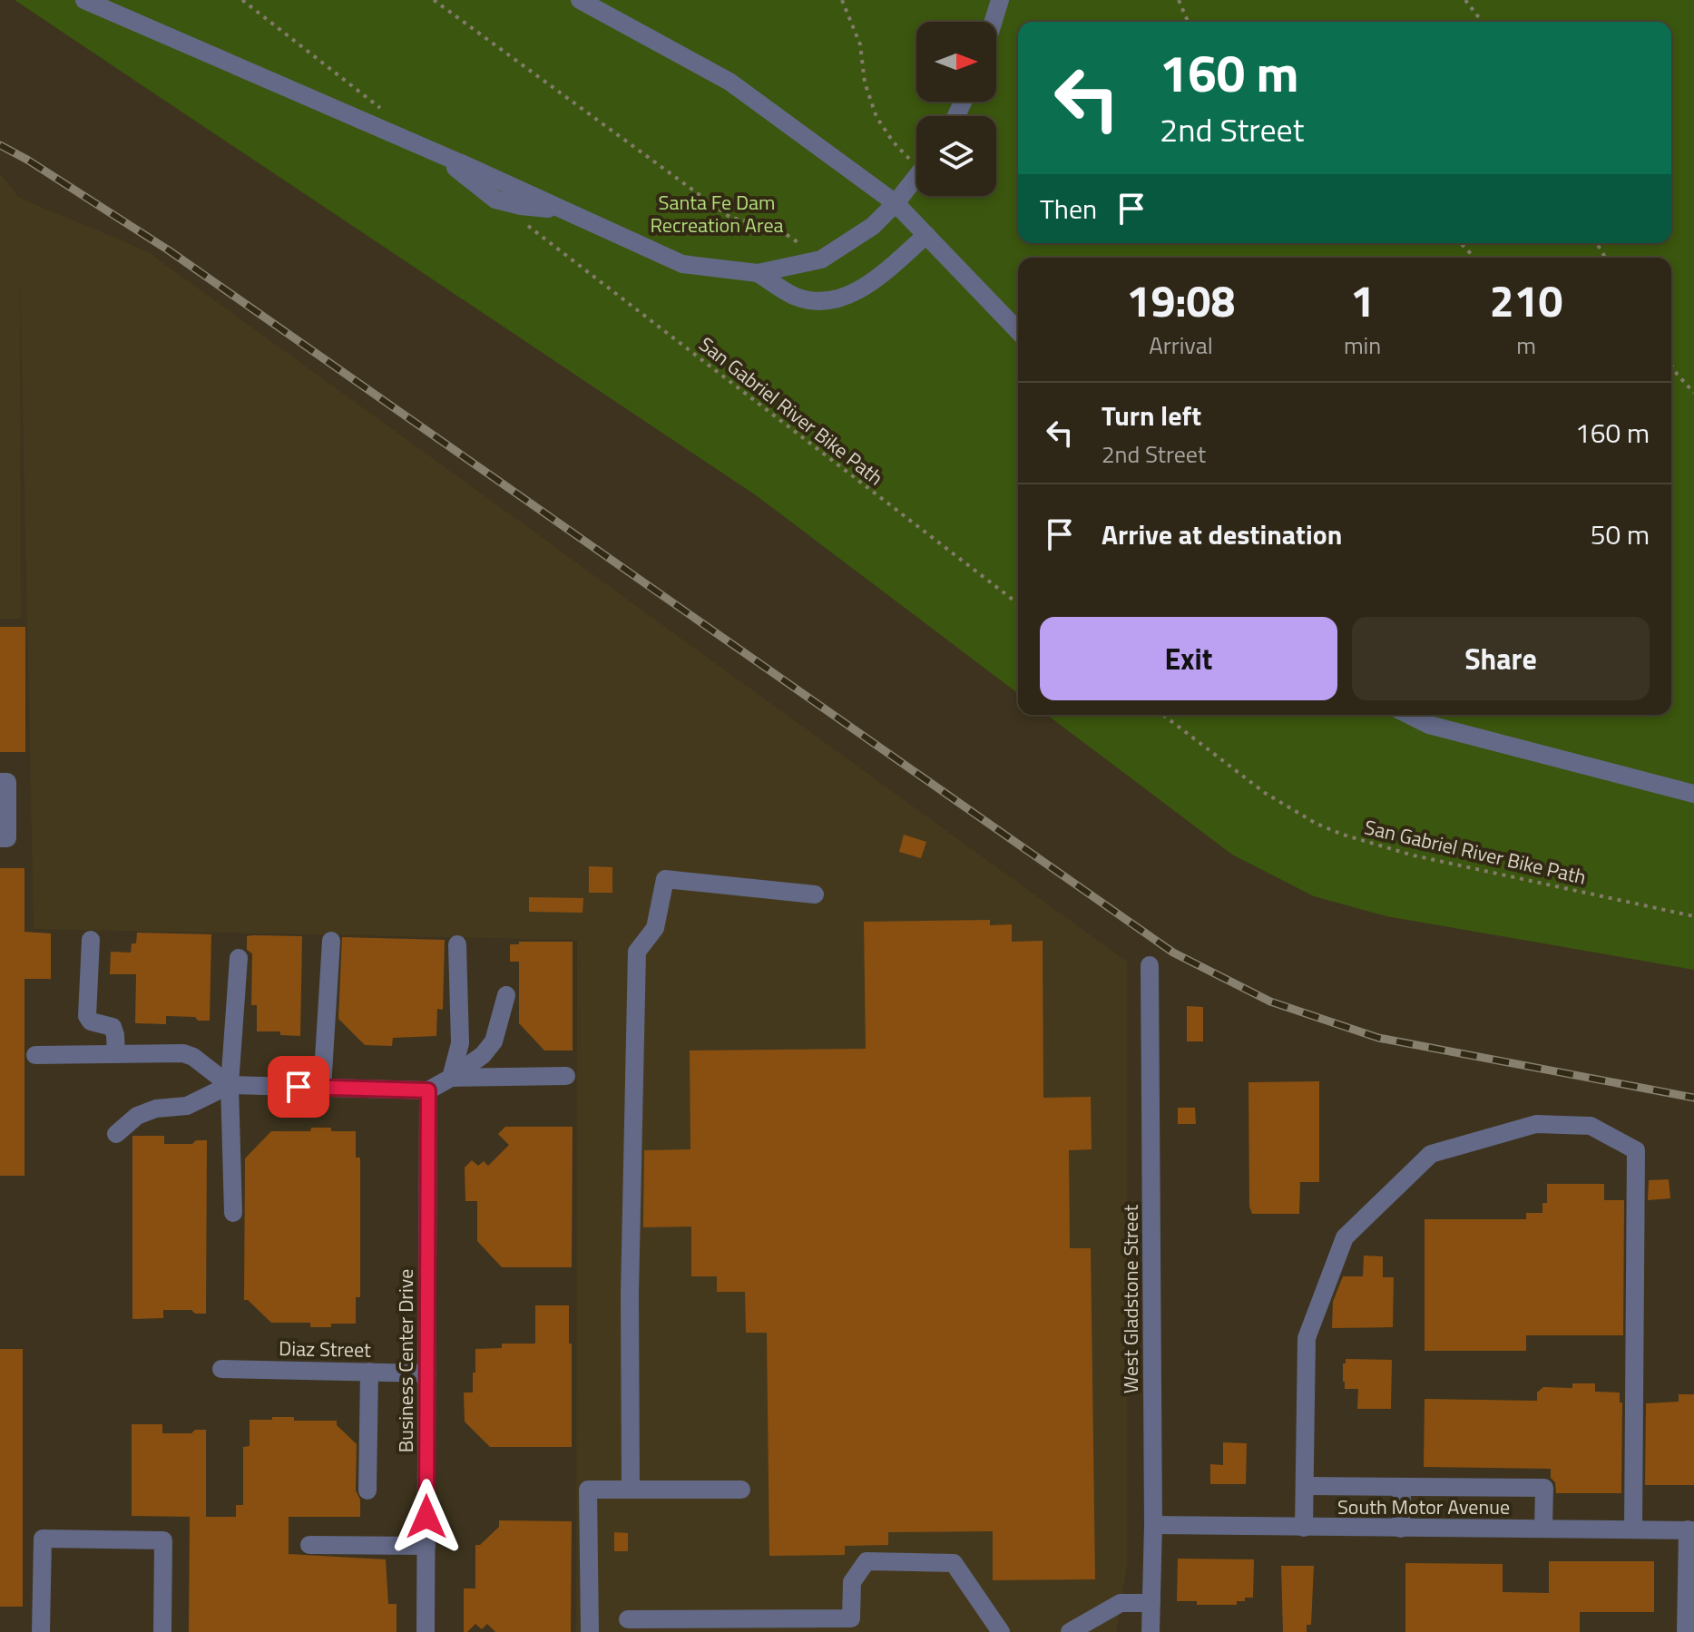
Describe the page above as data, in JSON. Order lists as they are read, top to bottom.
{
  "streets": {
    "street": [
      "West Gladstone Street",
      "Diaz Street",
      "Business Center Drive",
      "South Motor Avenue"
    ],
    "path": ["San Gabriel River Bike Path"]
  },
  "crossings": [
    ["West Gladstone Street", "South Motor Avenue"],
    ["Diaz Street", "Business Center Drive"]
  ],
  "parks": ["Santa Fe Dam Recreation Area"],
  "north": "right",
  "page": {
    "turn": ["160 m", "2nd Street"],
    "then": "Then",
    "eta": [
      "19:08",
      "Arrival",
      "1",
      "min",
      "210",
      "m"
    ],
    "list": [
      {
        "name": "Turn left",
        "note": "2nd Street",
        "value": "160 m"
      },
      {
        "name": "Arrive at destination",
        "value": "50 m"
      }
    ],
    "buttons": ["Exit", "Share"]
  }
}
